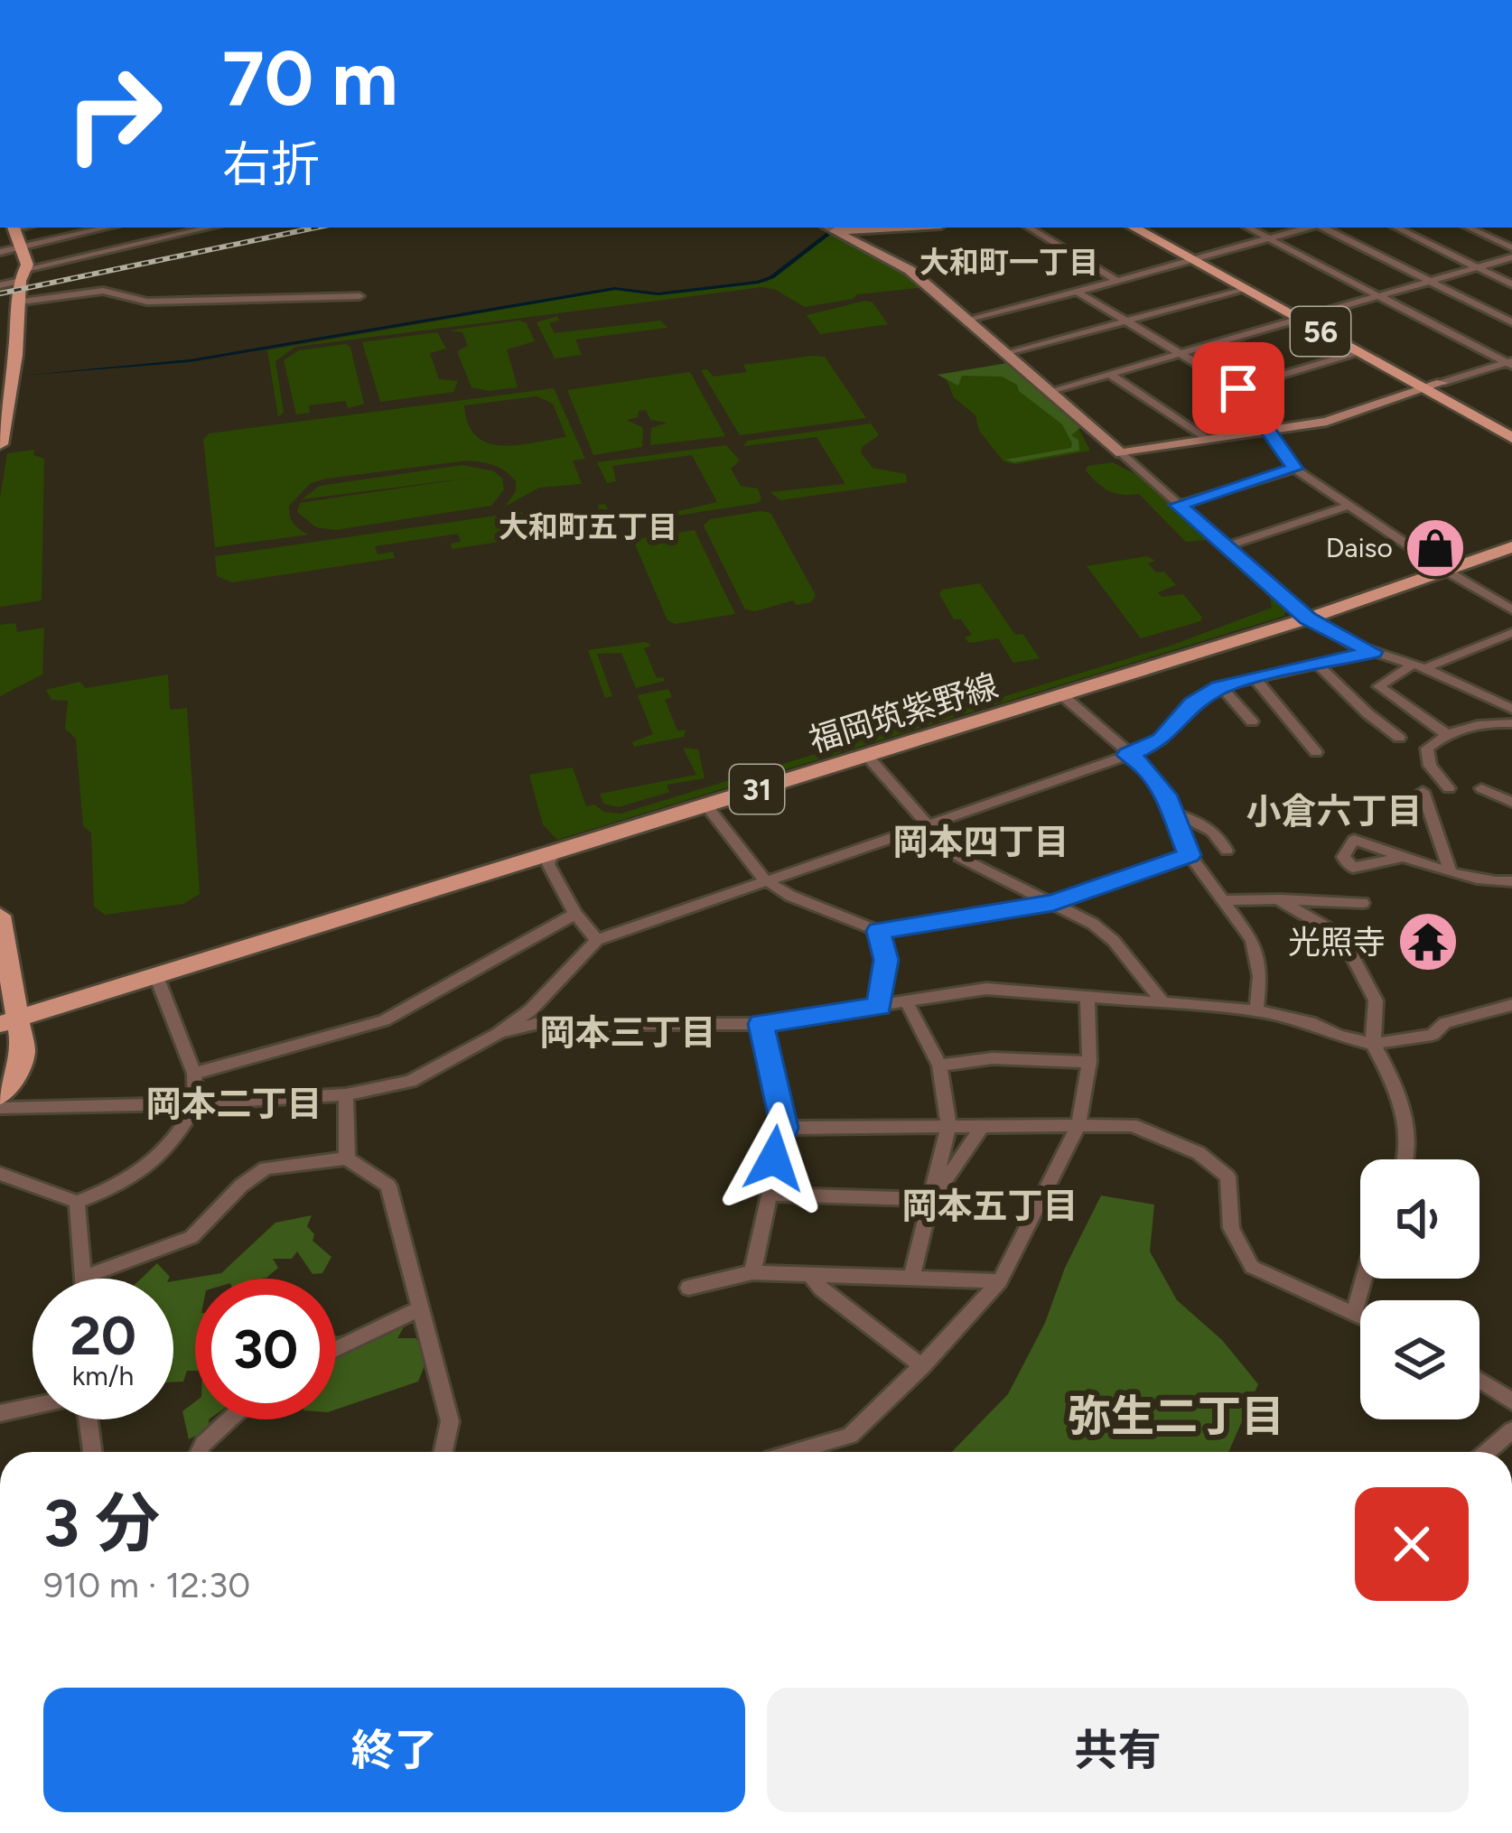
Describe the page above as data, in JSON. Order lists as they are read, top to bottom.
{
  "streets": {
    "main road": ["56", "福岡筑紫野線", "31"]
  },
  "districts": [
    "大和町一丁目",
    "大和町五丁目",
    "小倉六丁目",
    "岡本四丁目",
    "岡本三丁目",
    "岡本二丁目",
    "岡本五丁目",
    "弥生二丁目"
  ],
  "places": {
    "shop": ["Daiso"],
    "temple": ["光照寺"]
  },
  "page": {
    "turn": ["70 m", "右折"],
    "speed": "20 km/h",
    "limit": "30",
    "heading": ["3 分", "910 m · 12:30"],
    "buttons": ["終了", "共有"]
  }
}
